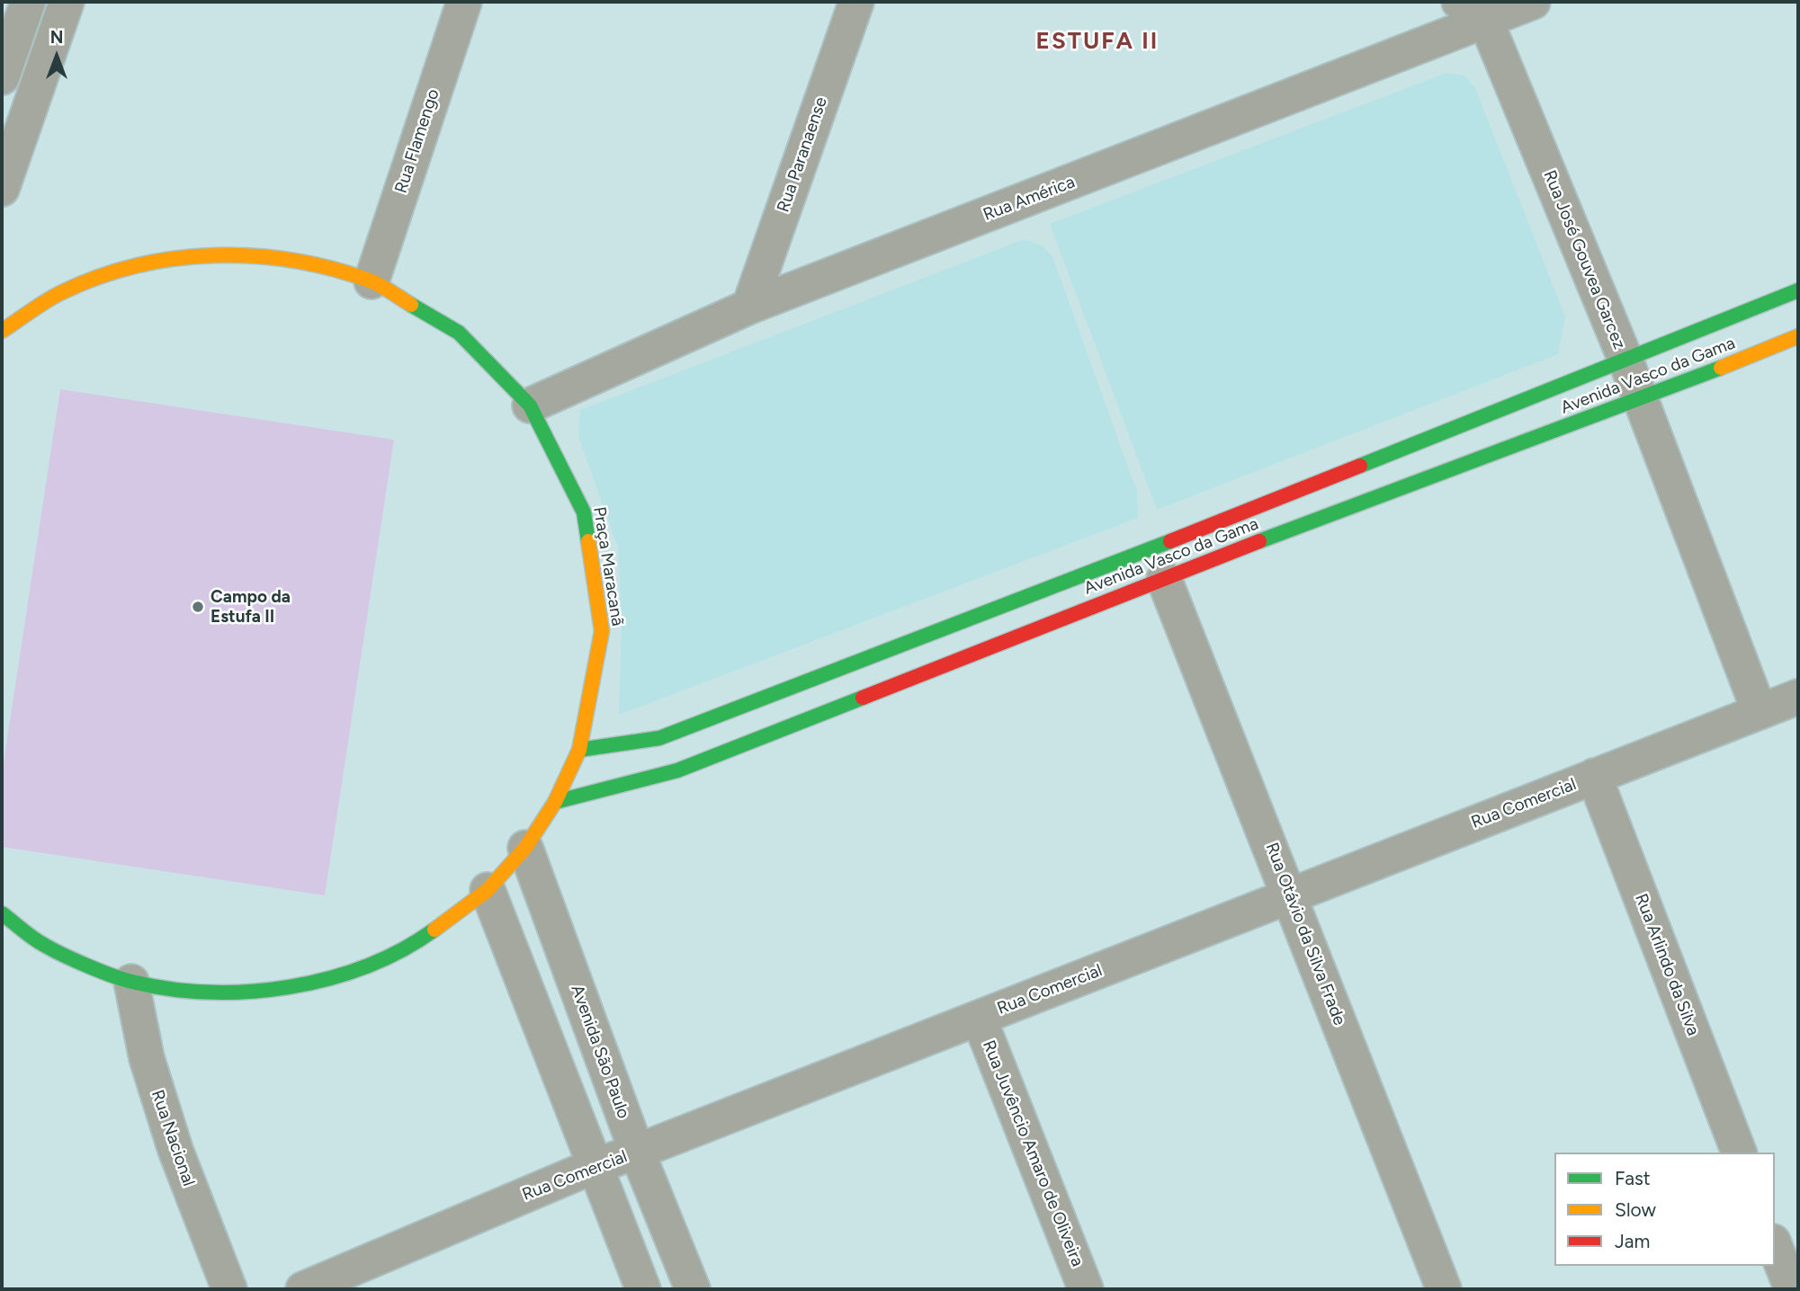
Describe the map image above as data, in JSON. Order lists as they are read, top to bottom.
{
  "streets": {
    "street": [
      "Rua Flamengo",
      "Rua Paranaense",
      "Rua América",
      "Rua José Gouvea Garcez",
      "Avenida Vasco da Gama",
      "Praça Maracanã",
      "Rua Comercial",
      "Rua Otávio da Silva Frade",
      "Rua Arlindo da Silva",
      "Avenida São Paulo",
      "Rua Nacional",
      "Rua Juvêncio Amaro de Oliveira"
    ]
  },
  "crossings": [
    ["Rua Flamengo", "Praça Maracanã"],
    ["Rua Paranaense", "Rua América"],
    ["Rua América", "Rua José Gouvea Garcez"],
    ["Rua América", "Praça Maracanã"],
    ["Rua José Gouvea Garcez", "Avenida Vasco da Gama"],
    ["Rua José Gouvea Garcez", "Rua Comercial"],
    ["Avenida Vasco da Gama", "Praça Maracanã"],
    ["Avenida Vasco da Gama", "Rua Otávio da Silva Frade"],
    ["Praça Maracanã", "Avenida São Paulo"],
    ["Praça Maracanã", "Rua Nacional"],
    ["Rua Comercial", "Rua Otávio da Silva Frade"],
    ["Rua Comercial", "Rua Arlindo da Silva"],
    ["Rua Comercial", "Avenida São Paulo"],
    ["Rua Comercial", "Rua Juvêncio Amaro de Oliveira"]
  ],
  "districts": ["ESTUFA II"],
  "places": ["Campo da Estufa II"],
  "legend": ["Fast", "Slow", "Jam"],
  "north": "top"
}
